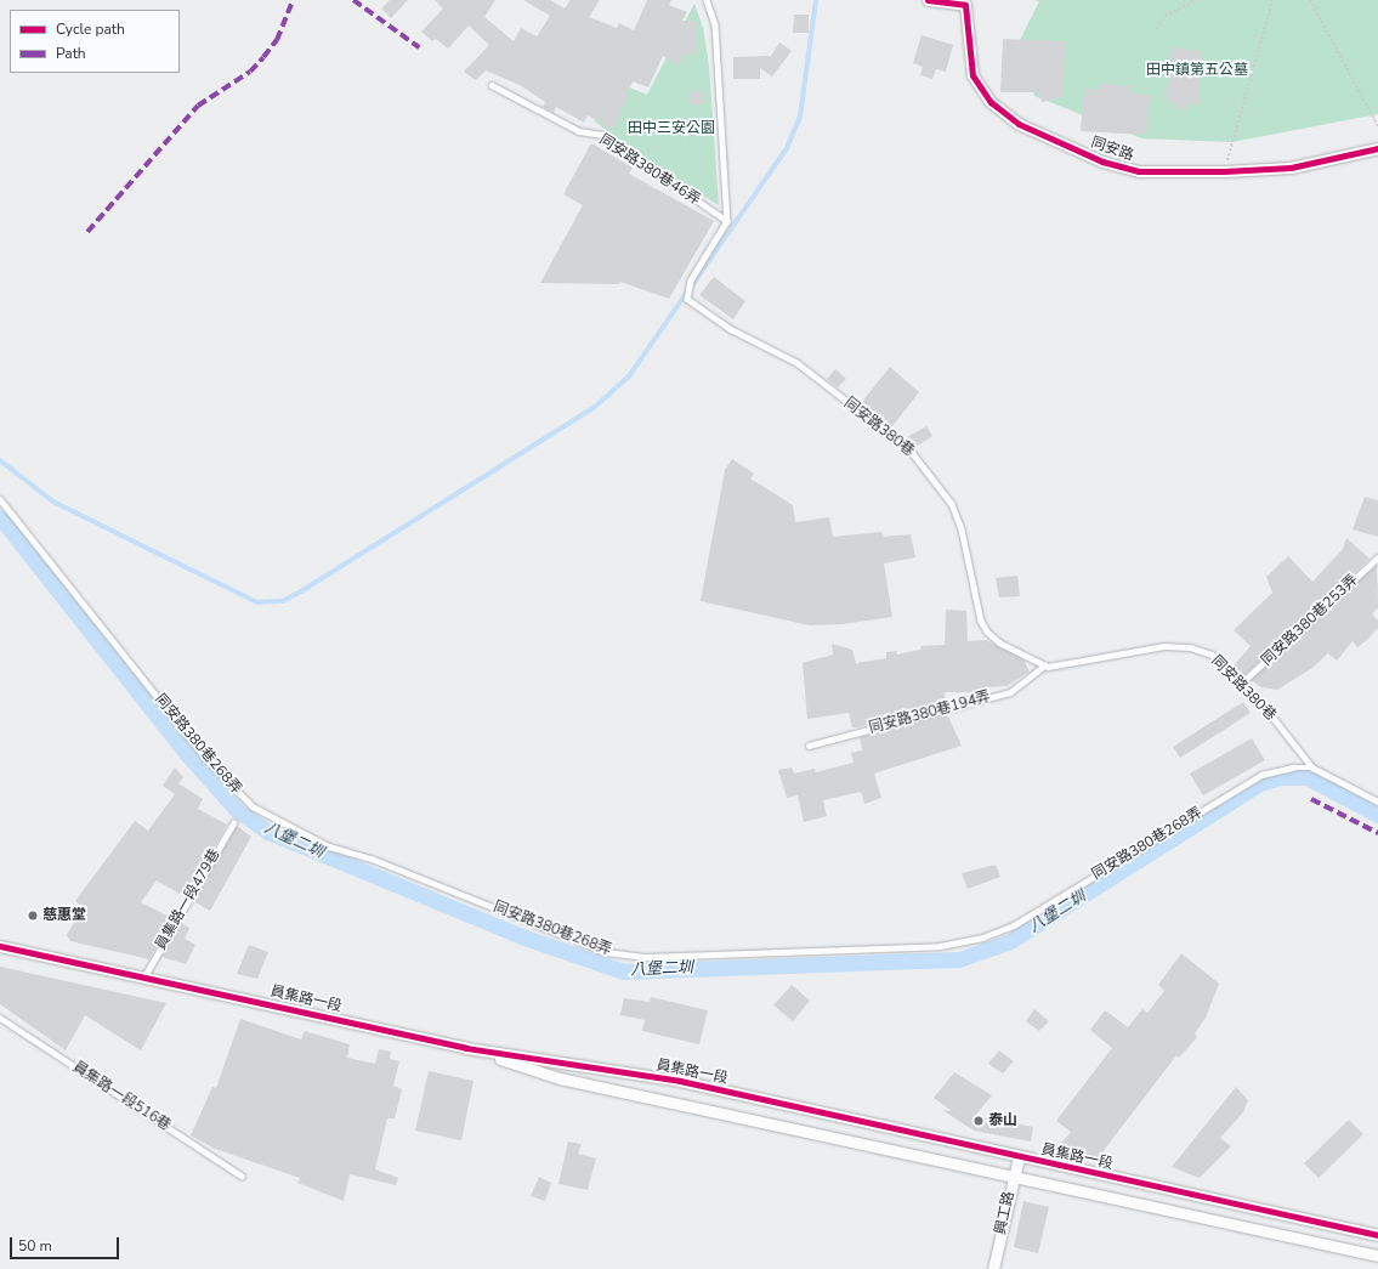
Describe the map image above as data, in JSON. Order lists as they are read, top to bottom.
{
  "streets": {
    "street": ["同安路", "員集路一段", "興工路"],
    "lane": [
      "同安路380巷46弄",
      "同安路380巷",
      "同安路380巷253弄",
      "同安路380巷194弄",
      "同安路380巷268弄",
      "員集路一段479巷",
      "員集路一段516巷"
    ]
  },
  "crossings": [
    ["同安路380巷46弄", "同安路380巷"],
    ["同安路380巷", "同安路380巷253弄"],
    ["同安路380巷", "同安路380巷194弄"],
    ["同安路380巷", "同安路380巷268弄"],
    ["員集路一段479巷", "員集路一段"],
    ["員集路一段", "興工路"]
  ],
  "water": ["八堡二圳"],
  "parks": ["田中鎮第五公墓", "田中三安公園"],
  "places": ["慈惠堂", "泰山"],
  "legend": ["Cycle path", "Path"],
  "scale_bar": "50 m"
}
